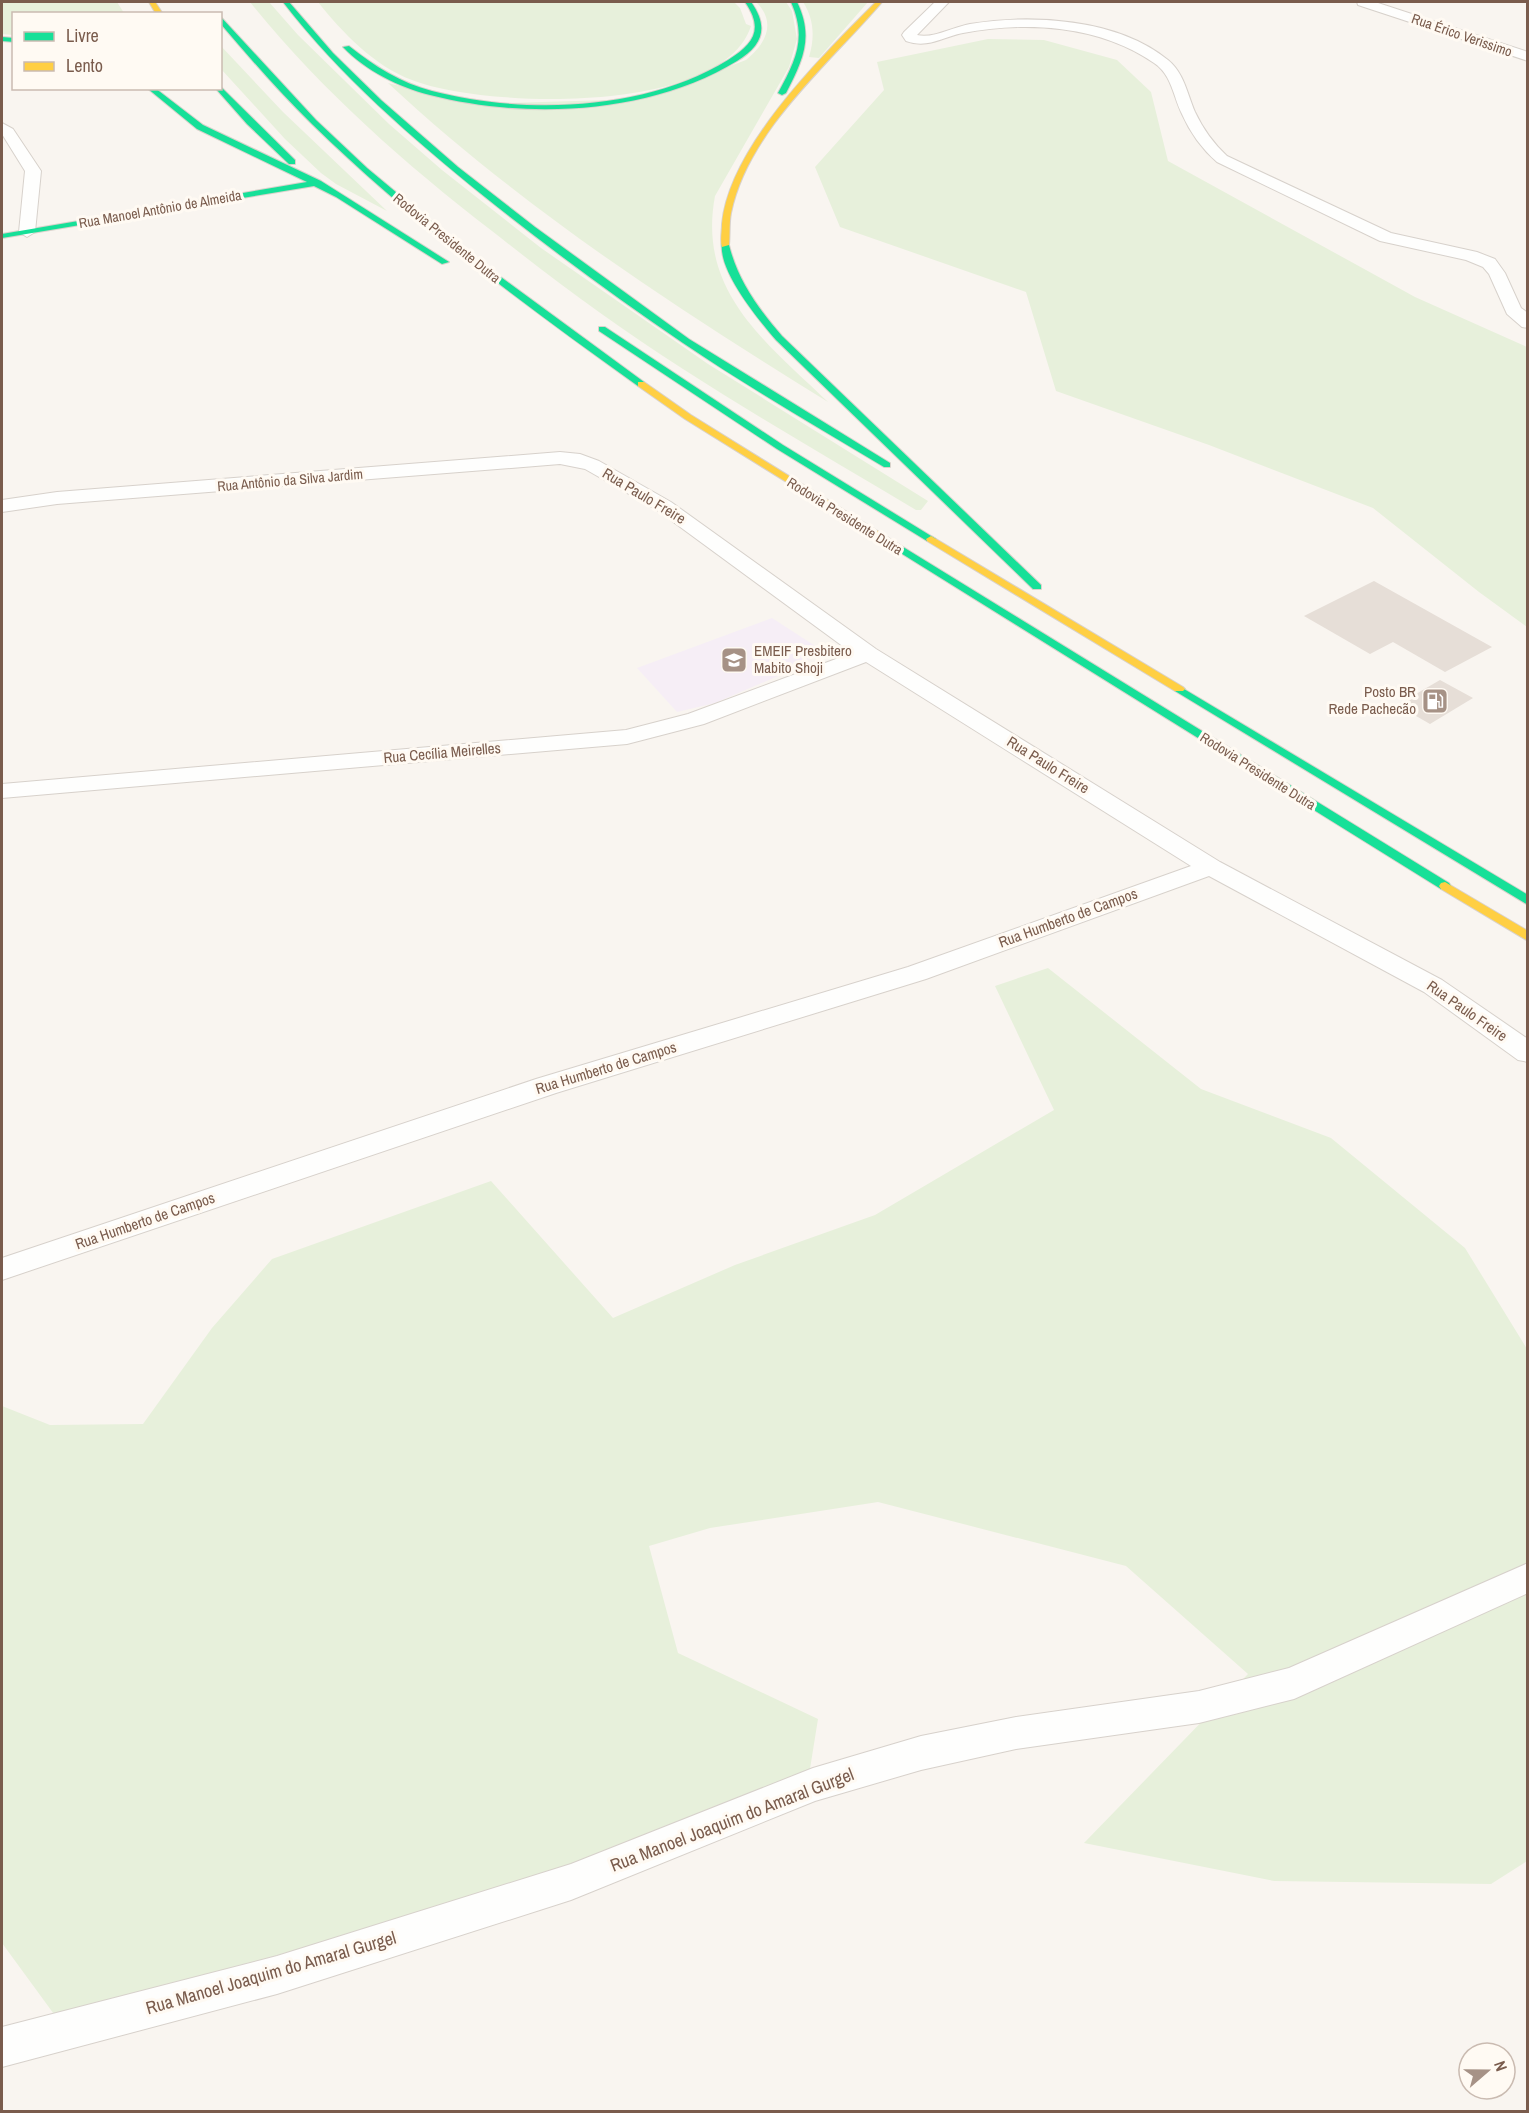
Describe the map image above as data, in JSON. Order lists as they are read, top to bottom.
{
  "streets": {
    "main road": ["Rua Manoel Antônio de Almeida", "Rodovia Presidente Dutra"],
    "street": [
      "Rua Érico Verissimo",
      "Rua Antônio da Silva Jardim",
      "Rua Paulo Freire",
      "Rua Cecília Meirelles",
      "Rua Humberto de Campos",
      "Rua Manoel Joaquim do Amaral Gurgel"
    ]
  },
  "crossings": [
    ["Rua Antônio da Silva Jardim", "Rua Paulo Freire"],
    ["Rua Paulo Freire", "Rua Cecília Meirelles"],
    ["Rua Paulo Freire", "Rua Humberto de Campos"]
  ],
  "places": {
    "school or university": ["EMEIF Presbitero Mabito Shoji"],
    "fuel station": ["Posto BR Rede Pachecão"]
  },
  "legend": ["Livre", "Lento"],
  "north": "right"
}
